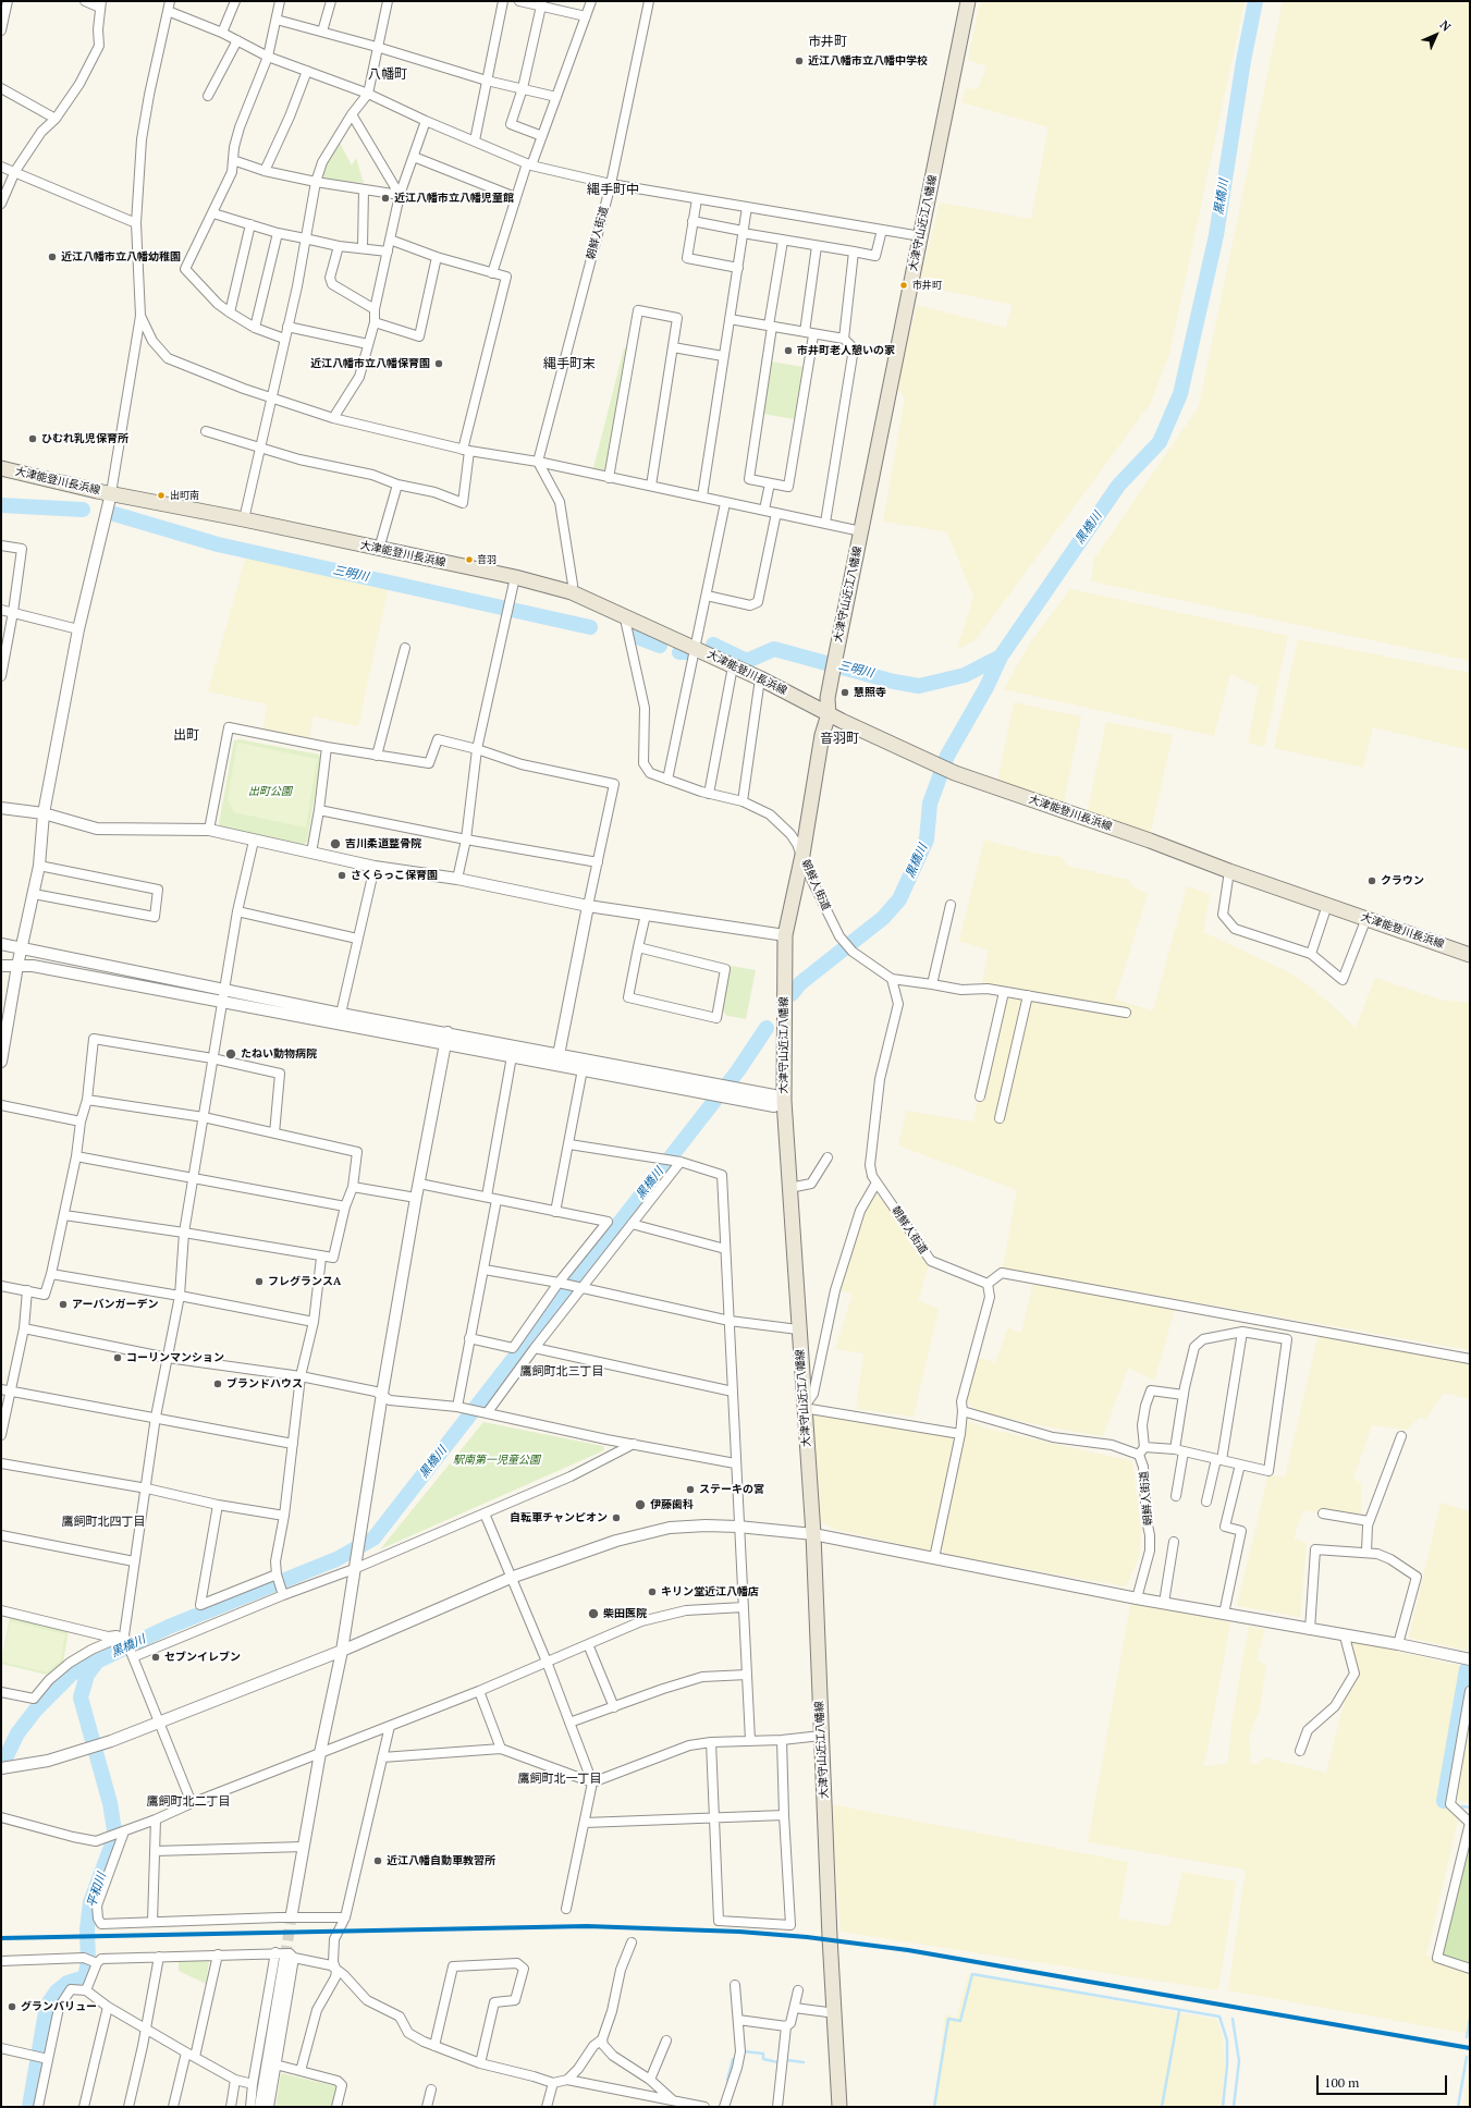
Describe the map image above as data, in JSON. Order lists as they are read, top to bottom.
{
  "streets": {
    "main road": ["大津守山近江八幡線", "大津能登川長浜線"],
    "street": ["朝鮮人街道"]
  },
  "crossings": [
    ["大津守山近江八幡線", "朝鮮人街道"],
    ["大津守山近江八幡線", "大津能登川長浜線"],
    ["朝鮮人街道", "大津能登川長浜線"]
  ],
  "districts": [
    "市井町",
    "八幡町",
    "縄手町中",
    "縄手町末",
    "出町",
    "音羽町",
    "鷹飼町北三丁目",
    "鷹飼町北四丁目",
    "鷹飼町北一丁目",
    "鷹飼町北二丁目"
  ],
  "water": ["黒橋川", "三明川", "平和川"],
  "parks": ["出町公園", "駅南第一児童公園"],
  "places": [
    "近江八幡市立八幡中学校",
    "近江八幡市立八幡児童館",
    "近江八幡市立八幡幼稚園",
    "市井町",
    "市井町老人憩いの家",
    "近江八幡市立八幡保育園",
    "ひむれ乳児保育所",
    "出町南",
    "音羽",
    "慧照寺",
    "吉川柔道整骨院",
    "さくらっこ保育園",
    "クラウン",
    "たねい動物病院",
    "フレグランスA",
    "アーバンガーデン",
    "コーリンマンション",
    "ブランドハウス",
    "ステーキの宮",
    "伊藤歯科",
    "自転車チャンピオン",
    "キリン堂近江八幡店",
    "柴田医院",
    "セブンイレブン",
    "近江八幡自動車教習所",
    "グランバリュー"
  ],
  "scale_bar": "100 m",
  "north": "top right"
}
